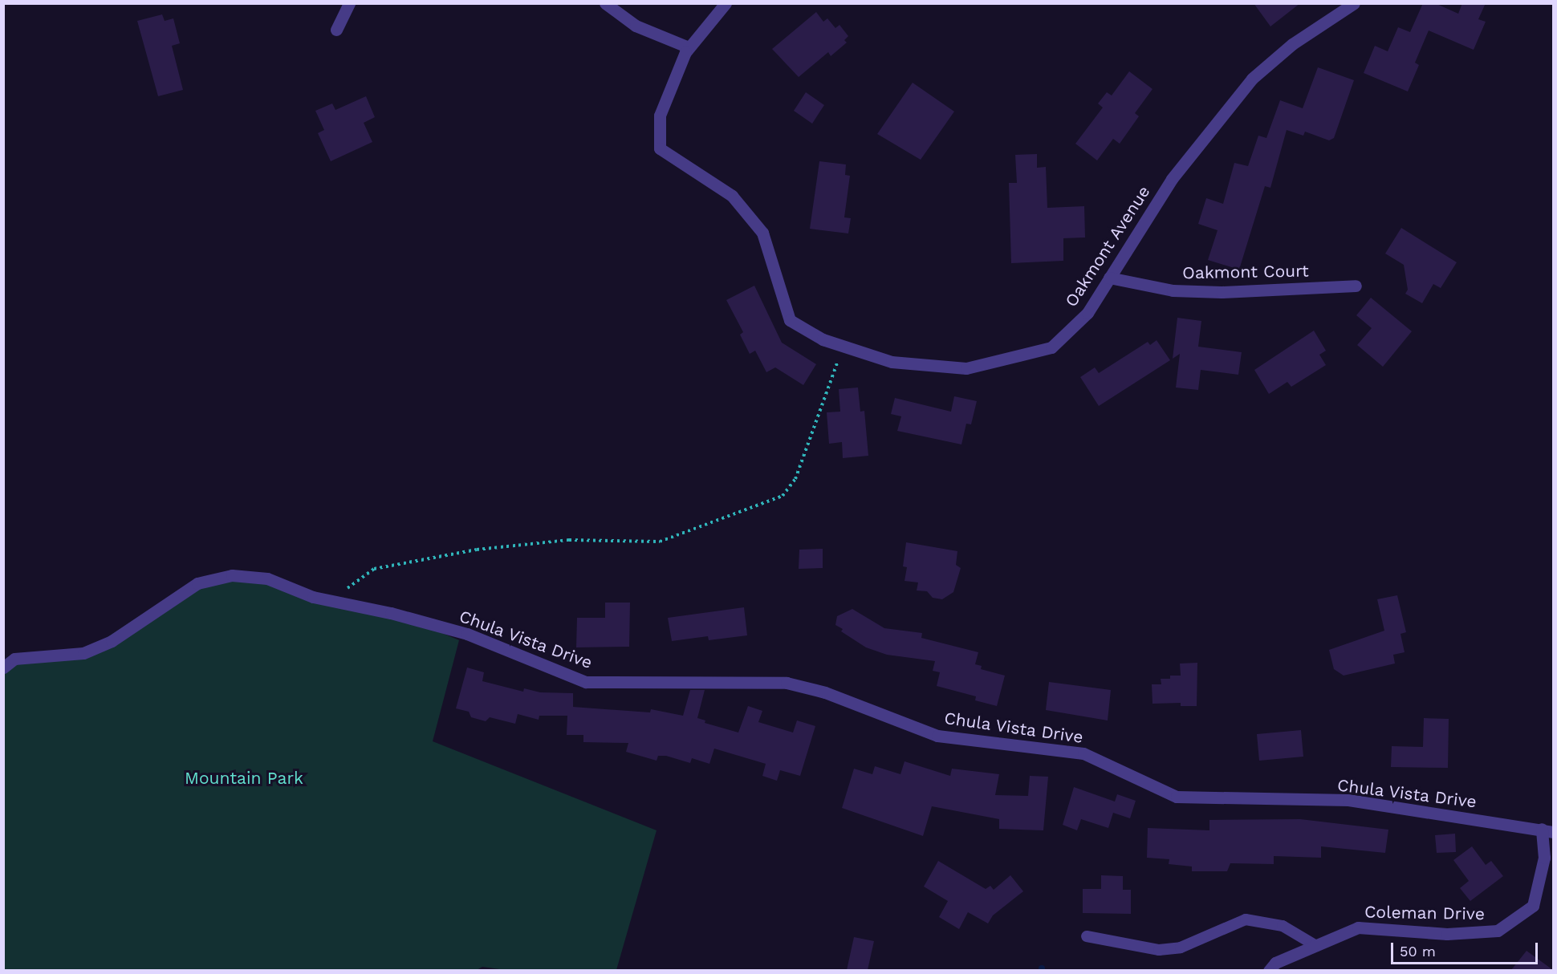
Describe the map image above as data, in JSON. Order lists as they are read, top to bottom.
{
  "streets": {
    "street": [
      "Oakmont Avenue",
      "Oakmont Court",
      "Chula Vista Drive",
      "Coleman Drive"
    ]
  },
  "crossings": [
    ["Oakmont Avenue", "Oakmont Court"],
    ["Chula Vista Drive", "Coleman Drive"]
  ],
  "parks": ["Mountain Park"],
  "scale_bar": "50 m"
}
